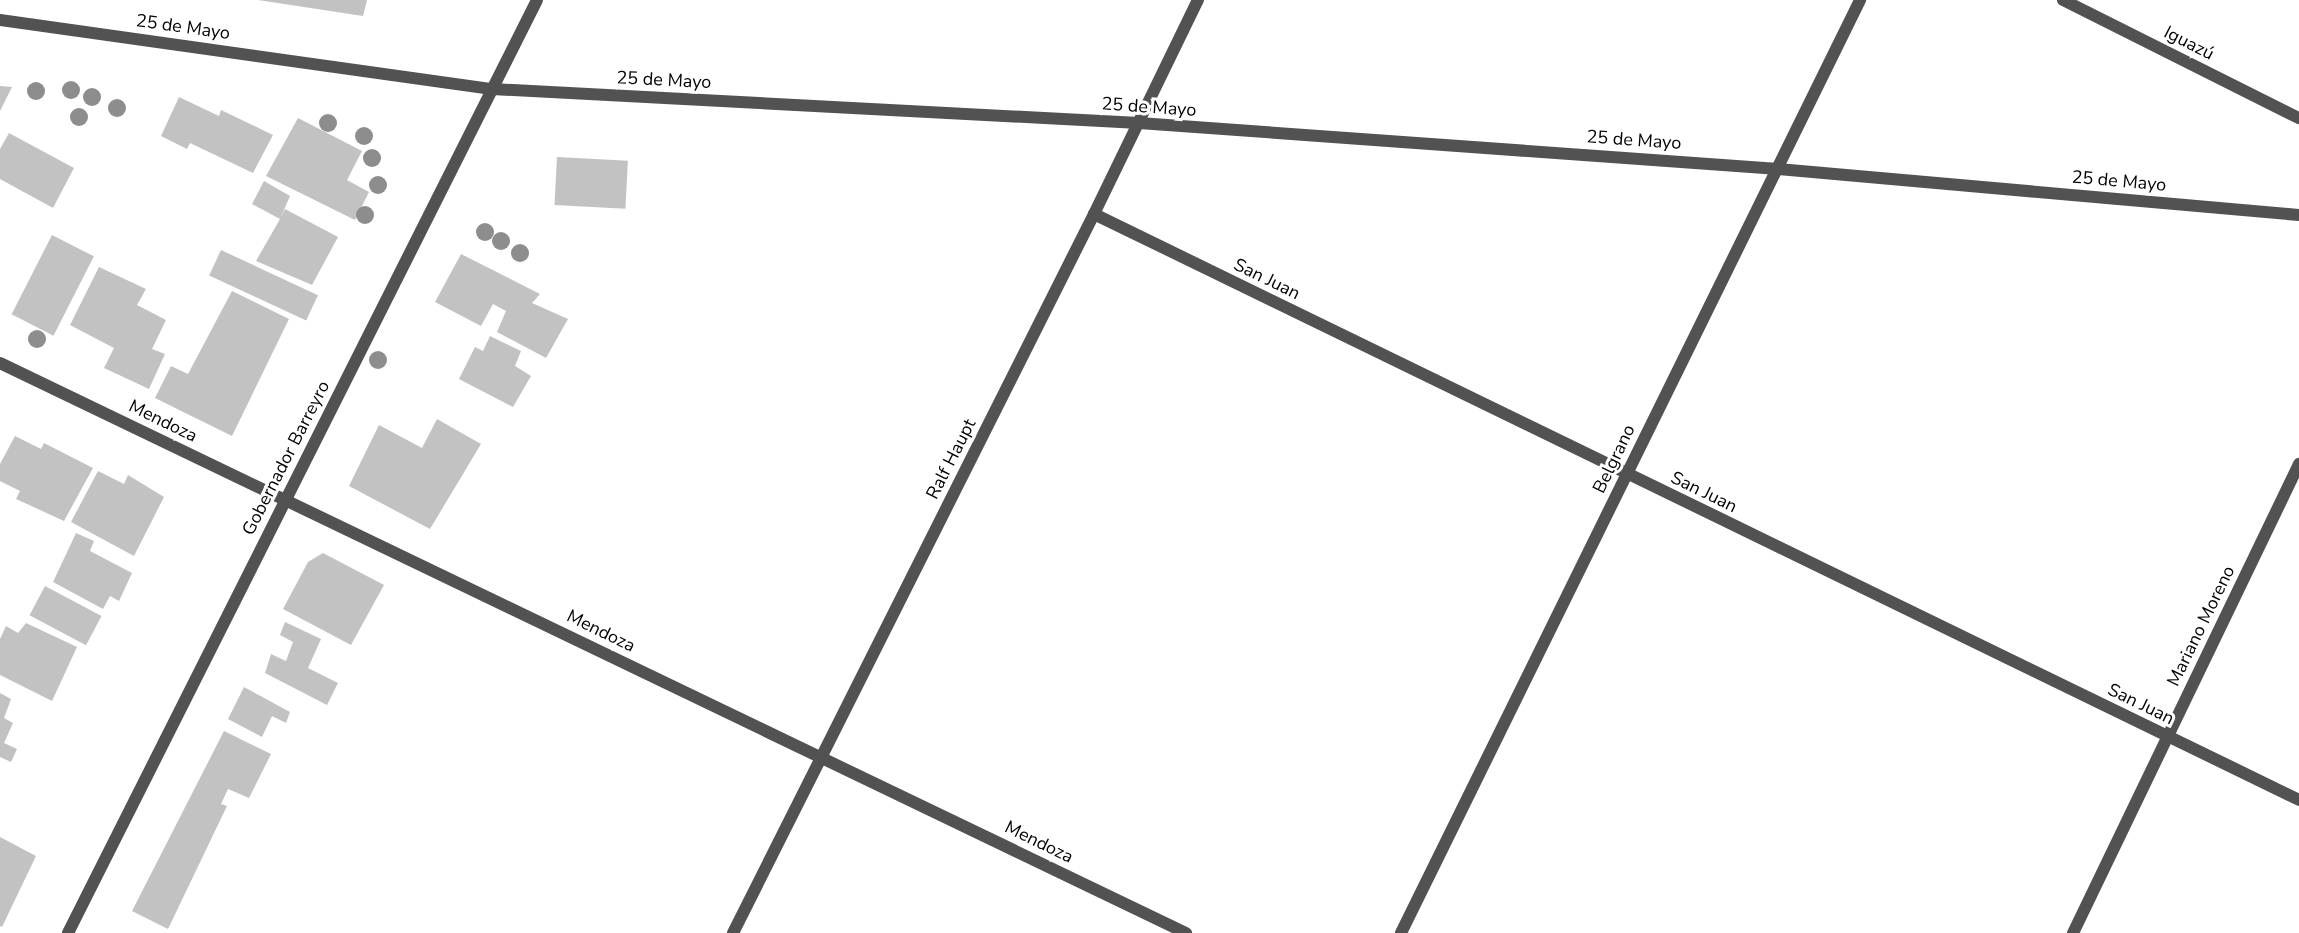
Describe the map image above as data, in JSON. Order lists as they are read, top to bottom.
{
  "streets": {
    "street": [
      "25 de Mayo",
      "Iguazú",
      "San Juan",
      "Mendoza",
      "Gobernador Barreyro",
      "Ralf Haupt",
      "Belgrano",
      "Mariano Moreno"
    ]
  },
  "crossings": [
    ["25 de Mayo", "Gobernador Barreyro"],
    ["25 de Mayo", "Ralf Haupt"],
    ["25 de Mayo", "Belgrano"],
    ["San Juan", "Ralf Haupt"],
    ["San Juan", "Belgrano"],
    ["San Juan", "Mariano Moreno"],
    ["Mendoza", "Gobernador Barreyro"],
    ["Mendoza", "Ralf Haupt"]
  ]
}
